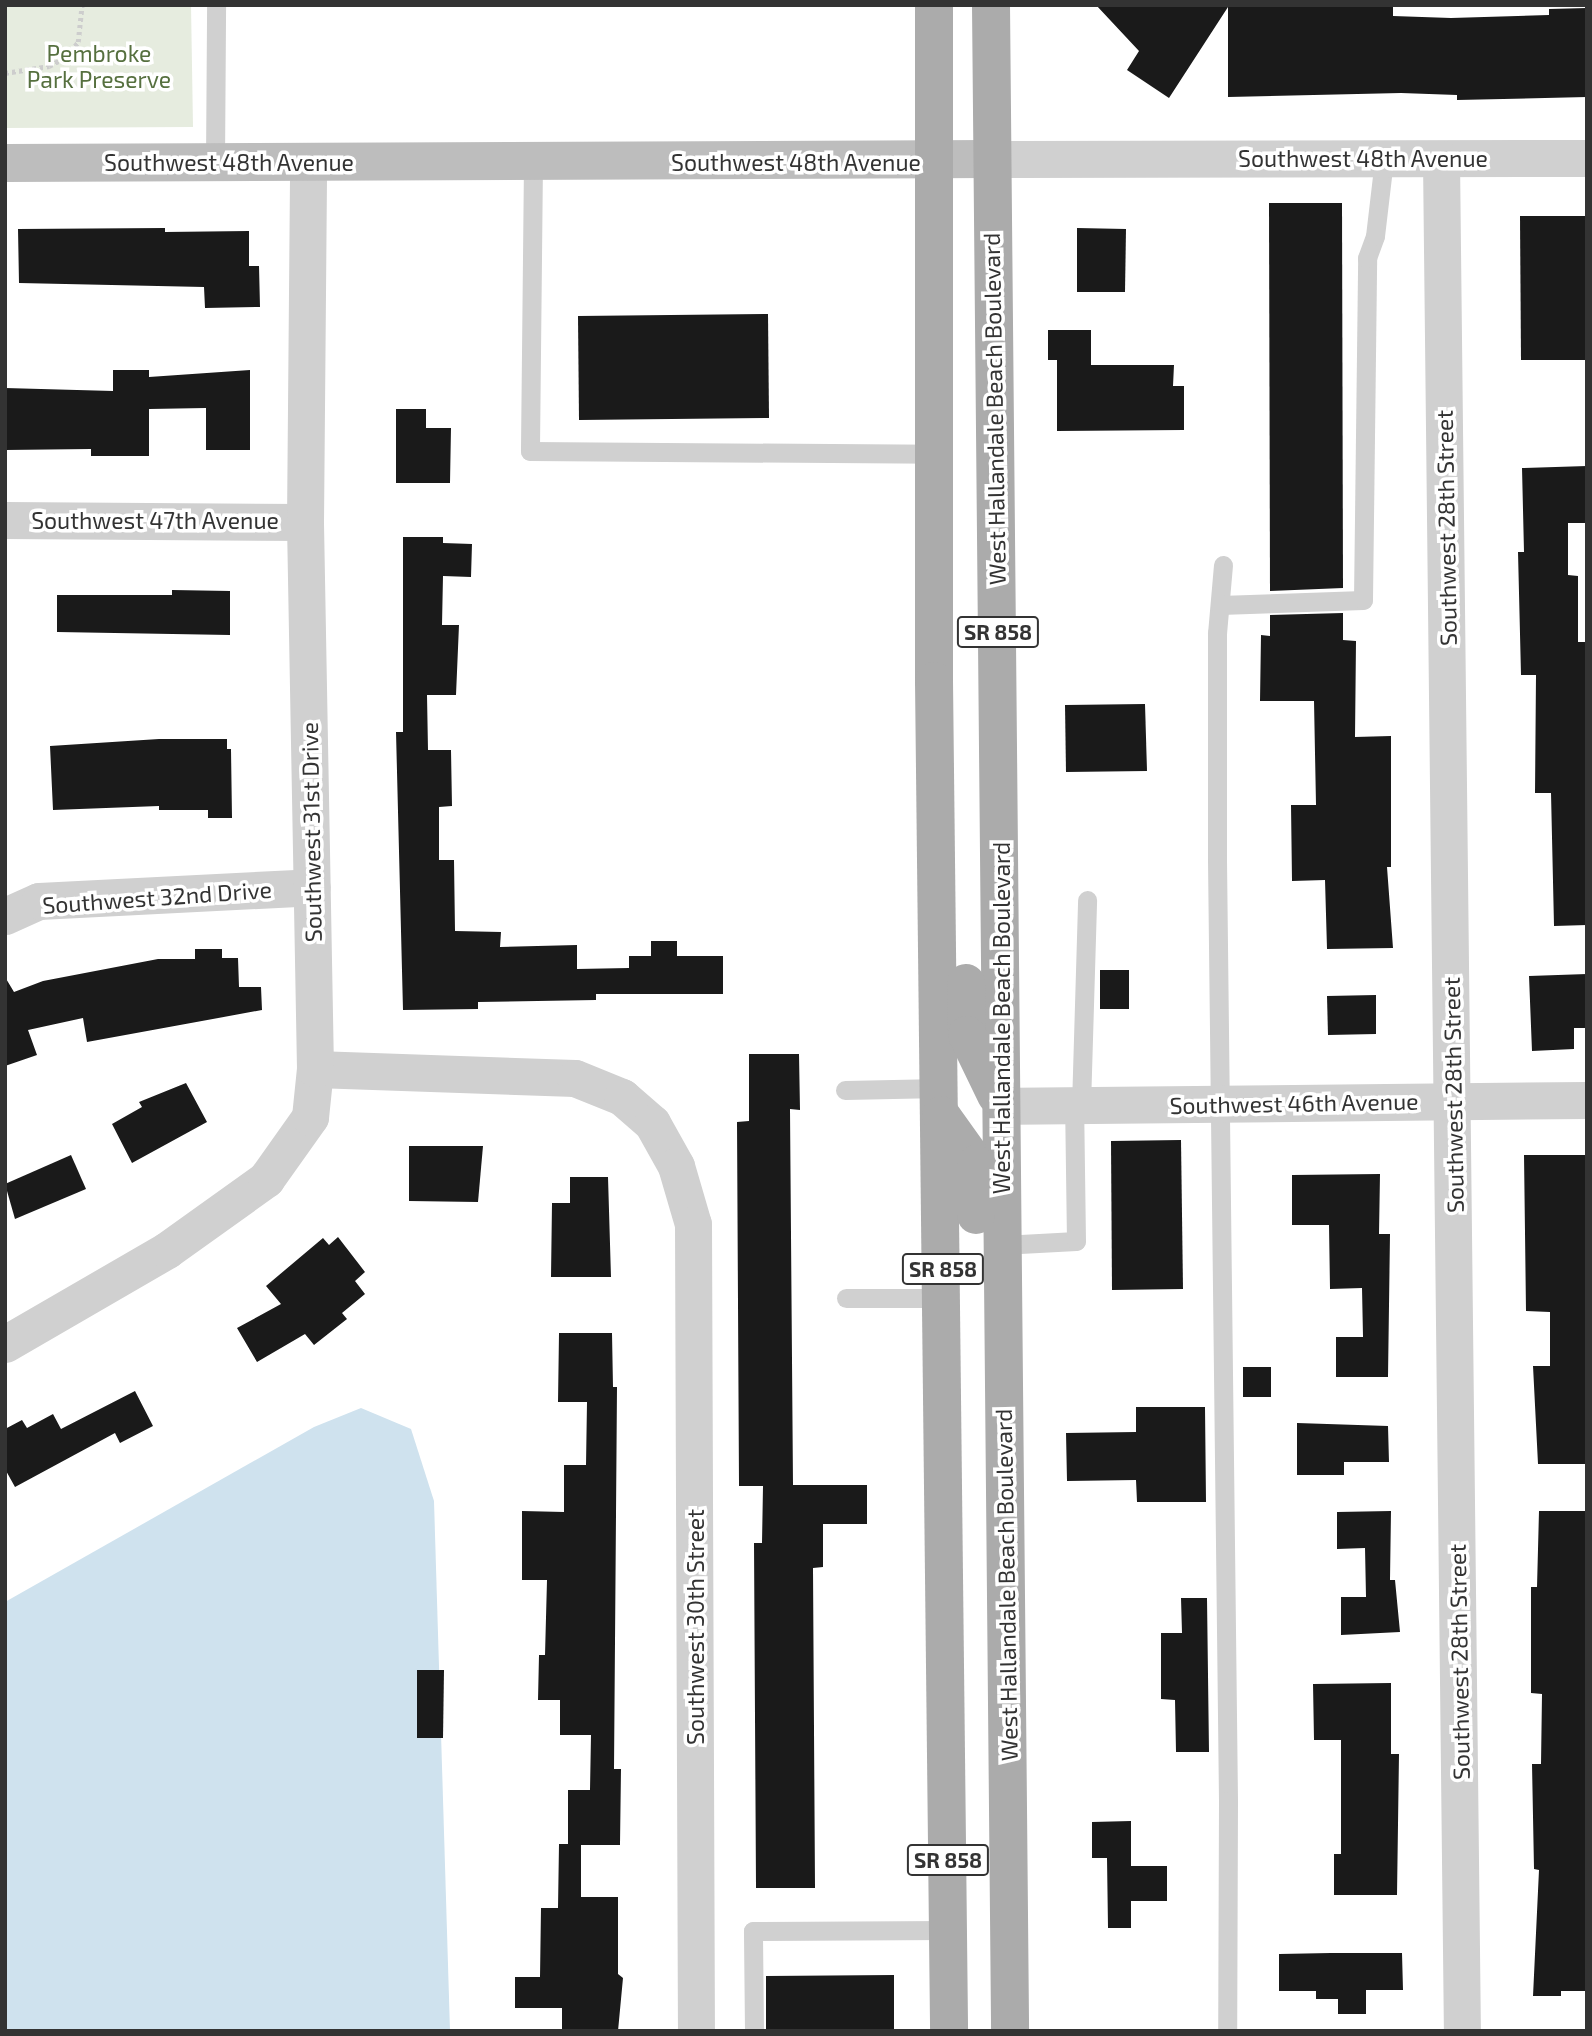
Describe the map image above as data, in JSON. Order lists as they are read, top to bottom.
{
  "streets": {
    "main road": ["West Hallandale Beach Boulevard", "SR 858"],
    "street": [
      "Southwest 48th Avenue",
      "Southwest 47th Avenue",
      "Southwest 28th Street",
      "Southwest 31st Drive",
      "Southwest 32nd Drive",
      "Southwest 46th Avenue",
      "Southwest 30th Street"
    ]
  },
  "crossings": [
    ["Southwest 48th Avenue", "West Hallandale Beach Boulevard"],
    ["Southwest 48th Avenue", "Southwest 28th Street"],
    ["Southwest 48th Avenue", "SR 858"],
    ["Southwest 48th Avenue", "Southwest 31st Drive"],
    ["West Hallandale Beach Boulevard", "Southwest 46th Avenue"],
    ["Southwest 47th Avenue", "Southwest 31st Drive"],
    ["Southwest 28th Street", "Southwest 46th Avenue"],
    ["Southwest 31st Drive", "Southwest 32nd Drive"],
    ["Southwest 31st Drive", "Southwest 30th Street"]
  ],
  "parks": ["Pembroke Park Preserve"]
}
